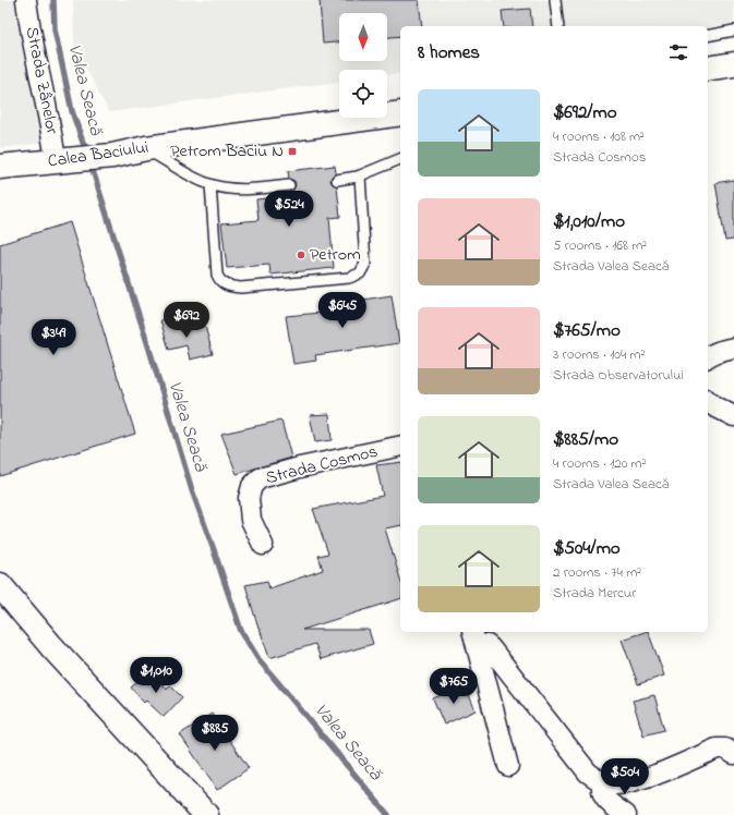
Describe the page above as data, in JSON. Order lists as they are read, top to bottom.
{
  "streets": {
    "main road": ["Calea Baciului"],
    "street": ["Strada Zânelor", "Strada Cosmos"]
  },
  "crossings": [
    ["Strada Zânelor", "Calea Baciului"]
  ],
  "water": ["Valea Seacă"],
  "places": {
    "transit": ["Petrom Baciu N"],
    "other": ["Petrom"]
  },
  "north": "bottom",
  "page": {
    "heading": "8 homes",
    "list": [
      {
        "name": "$692/mo",
        "note": "4 rooms · 108 m² · Strada Cosmos"
      },
      {
        "name": "$1,010/mo",
        "note": "5 rooms · 168 m² · Strada Valea Seacă"
      },
      {
        "name": "$765/mo",
        "note": "3 rooms · 104 m² · Strada Observatorului"
      },
      {
        "name": "$885/mo",
        "note": "4 rooms · 120 m² · Strada Valea Seacă"
      },
      {
        "name": "$504/mo",
        "note": "2 rooms · 74 m² · Strada Mercur"
      }
    ],
    "price": [
      "$524",
      "$645",
      "$692",
      "$349",
      "$1,010",
      "$765",
      "$885",
      "$504"
    ]
  }
}
